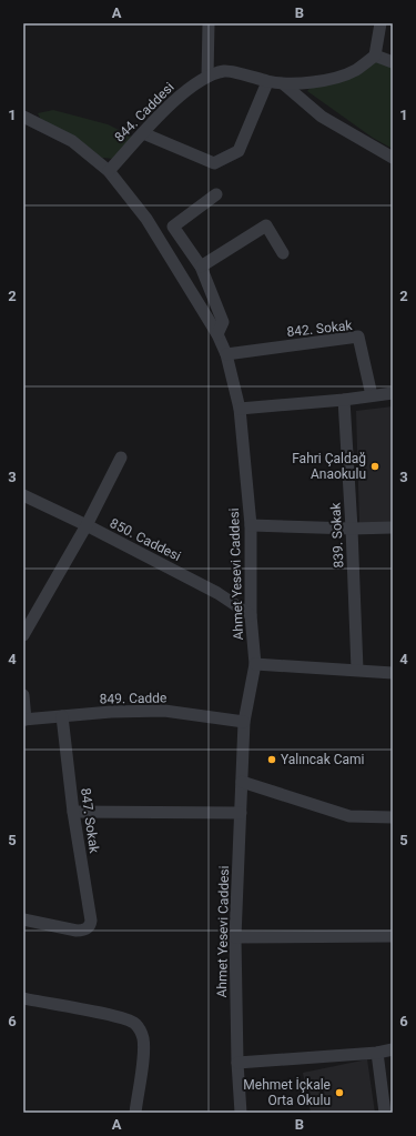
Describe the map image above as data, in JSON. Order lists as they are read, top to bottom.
{
  "streets": {
    "street": [
      "844. Caddesi",
      "842. Sokak",
      "839. Sokak",
      "850. Caddesi",
      "Ahmet Yesevi Caddesi",
      "849. Cadde",
      "847. Sokak"
    ]
  },
  "crossings": [
    ["844. Caddesi", "Ahmet Yesevi Caddesi"],
    ["842. Sokak", "Ahmet Yesevi Caddesi"],
    ["850. Caddesi", "Ahmet Yesevi Caddesi"],
    ["Ahmet Yesevi Caddesi", "849. Cadde"],
    ["849. Cadde", "847. Sokak"]
  ],
  "places": ["Fahri Çaldağ Anaokulu", "Yalıncak Cami", "Mehmet İçkale Orta Okulu"],
  "grid": {
    "columns": ["A", "B"],
    "rows": [
      "1",
      "2",
      "3",
      "4",
      "5",
      "6"
    ]
  }
}
